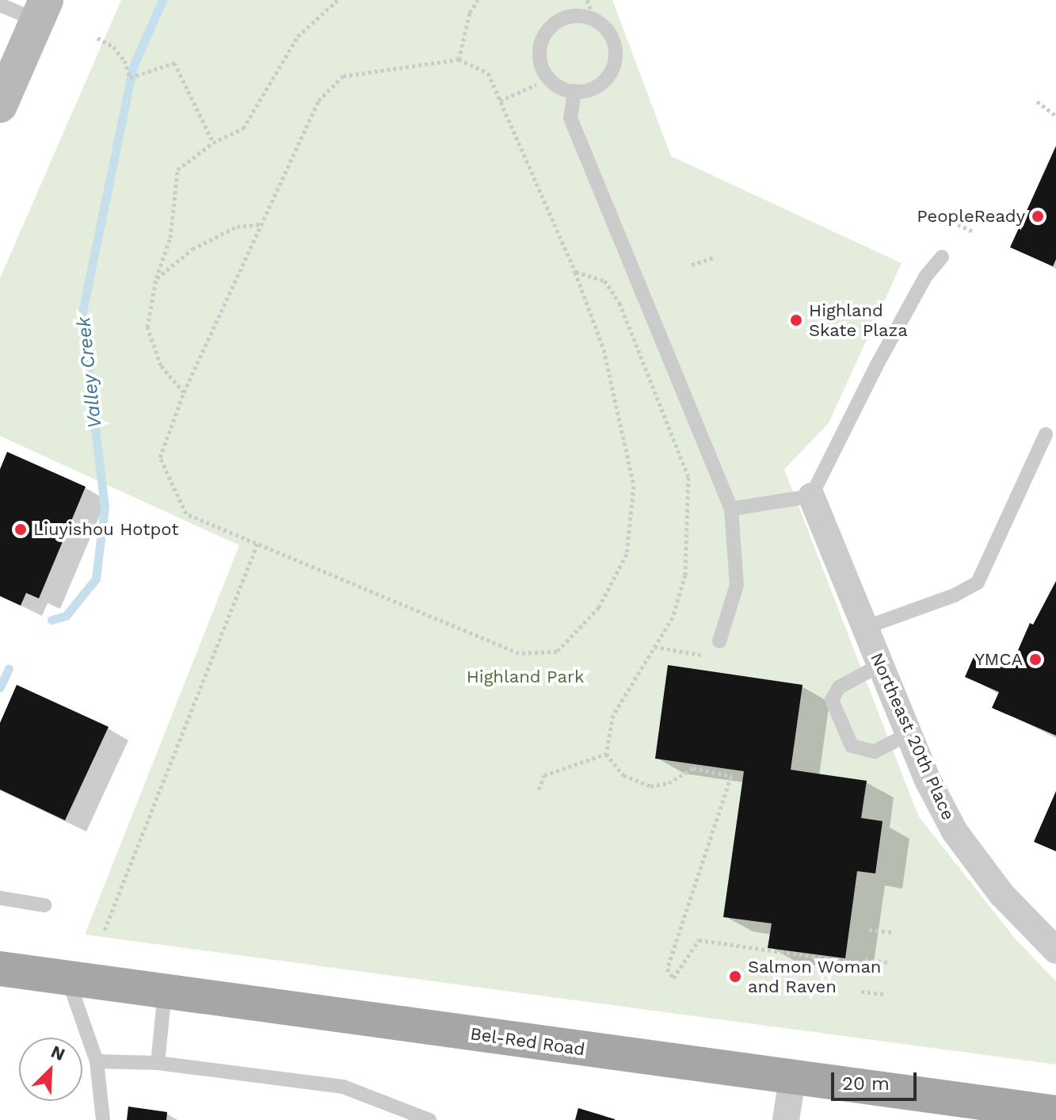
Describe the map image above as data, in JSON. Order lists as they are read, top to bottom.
{
  "streets": {
    "main road": ["Bel-Red Road"],
    "street": ["Northeast 20th Place"]
  },
  "water": ["Valley Creek"],
  "parks": ["Highland Park"],
  "places": [
    "PeopleReady",
    "Highland Skate Plaza",
    "Liuyishou Hotpot",
    "YMCA",
    "Salmon Woman and Raven"
  ],
  "scale_bar": "20 m",
  "north": "top right"
}
